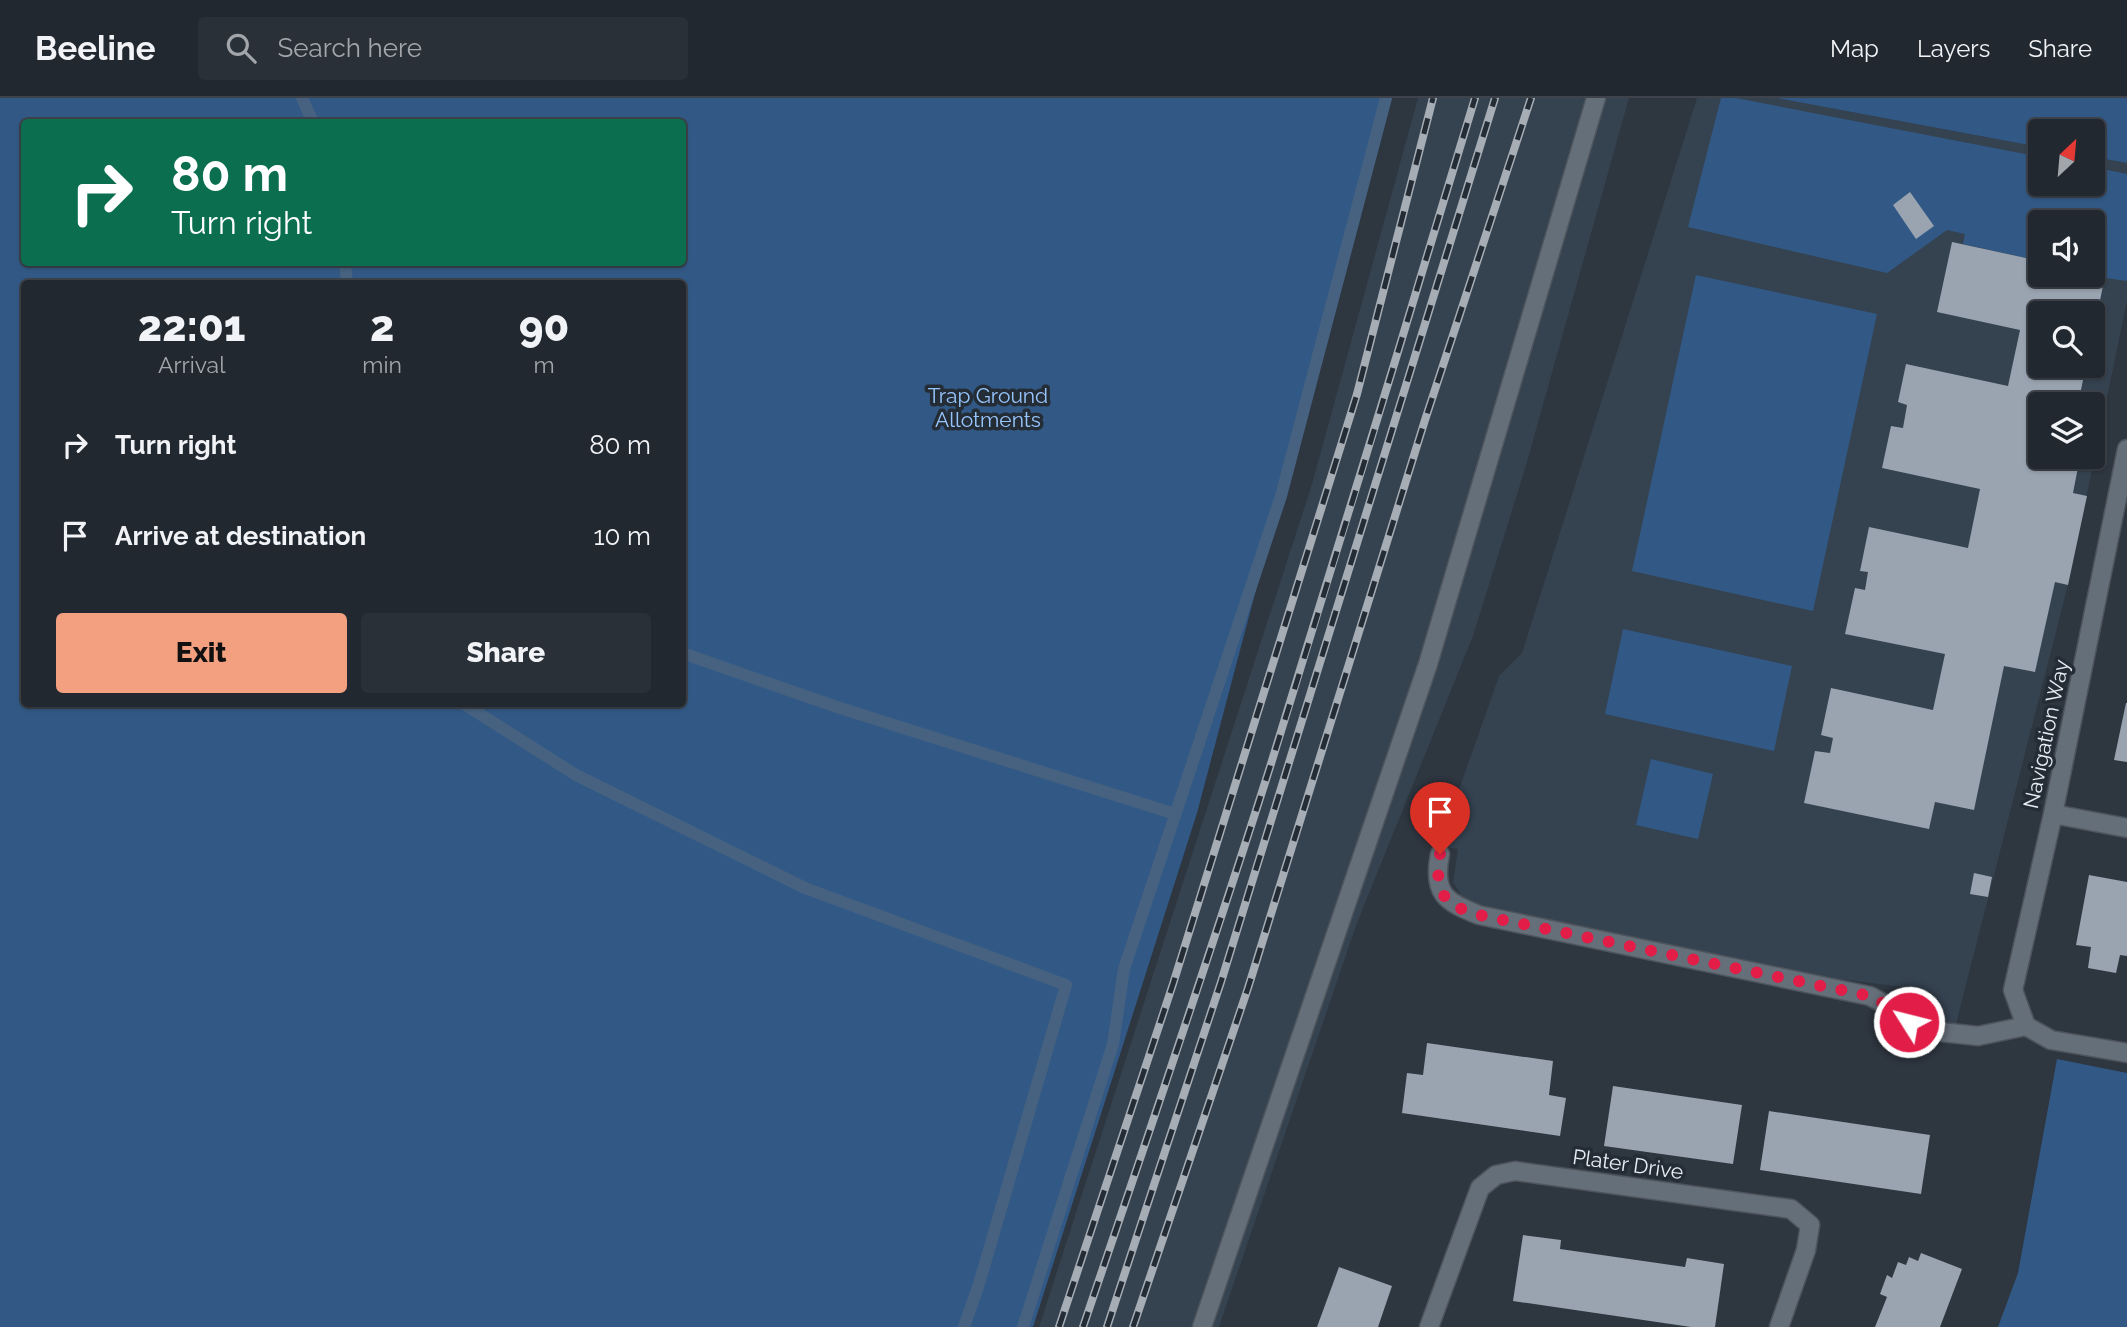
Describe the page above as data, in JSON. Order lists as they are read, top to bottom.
{
  "streets": {
    "street": ["Navigation Way", "Plater Drive"]
  },
  "parks": ["Trap Ground Allotments"],
  "north": "top right",
  "page": {
    "header": "Beeline",
    "search": "Search here",
    "nav": ["Map", "Layers", "Share"],
    "turn": ["80 m", "Turn right"],
    "eta": [
      "22:01",
      "Arrival",
      "2",
      "min",
      "90",
      "m"
    ],
    "list": [
      {
        "name": "Turn right",
        "value": "80 m"
      },
      {
        "name": "Arrive at destination",
        "value": "10 m"
      }
    ],
    "buttons": ["Exit", "Share"]
  }
}
